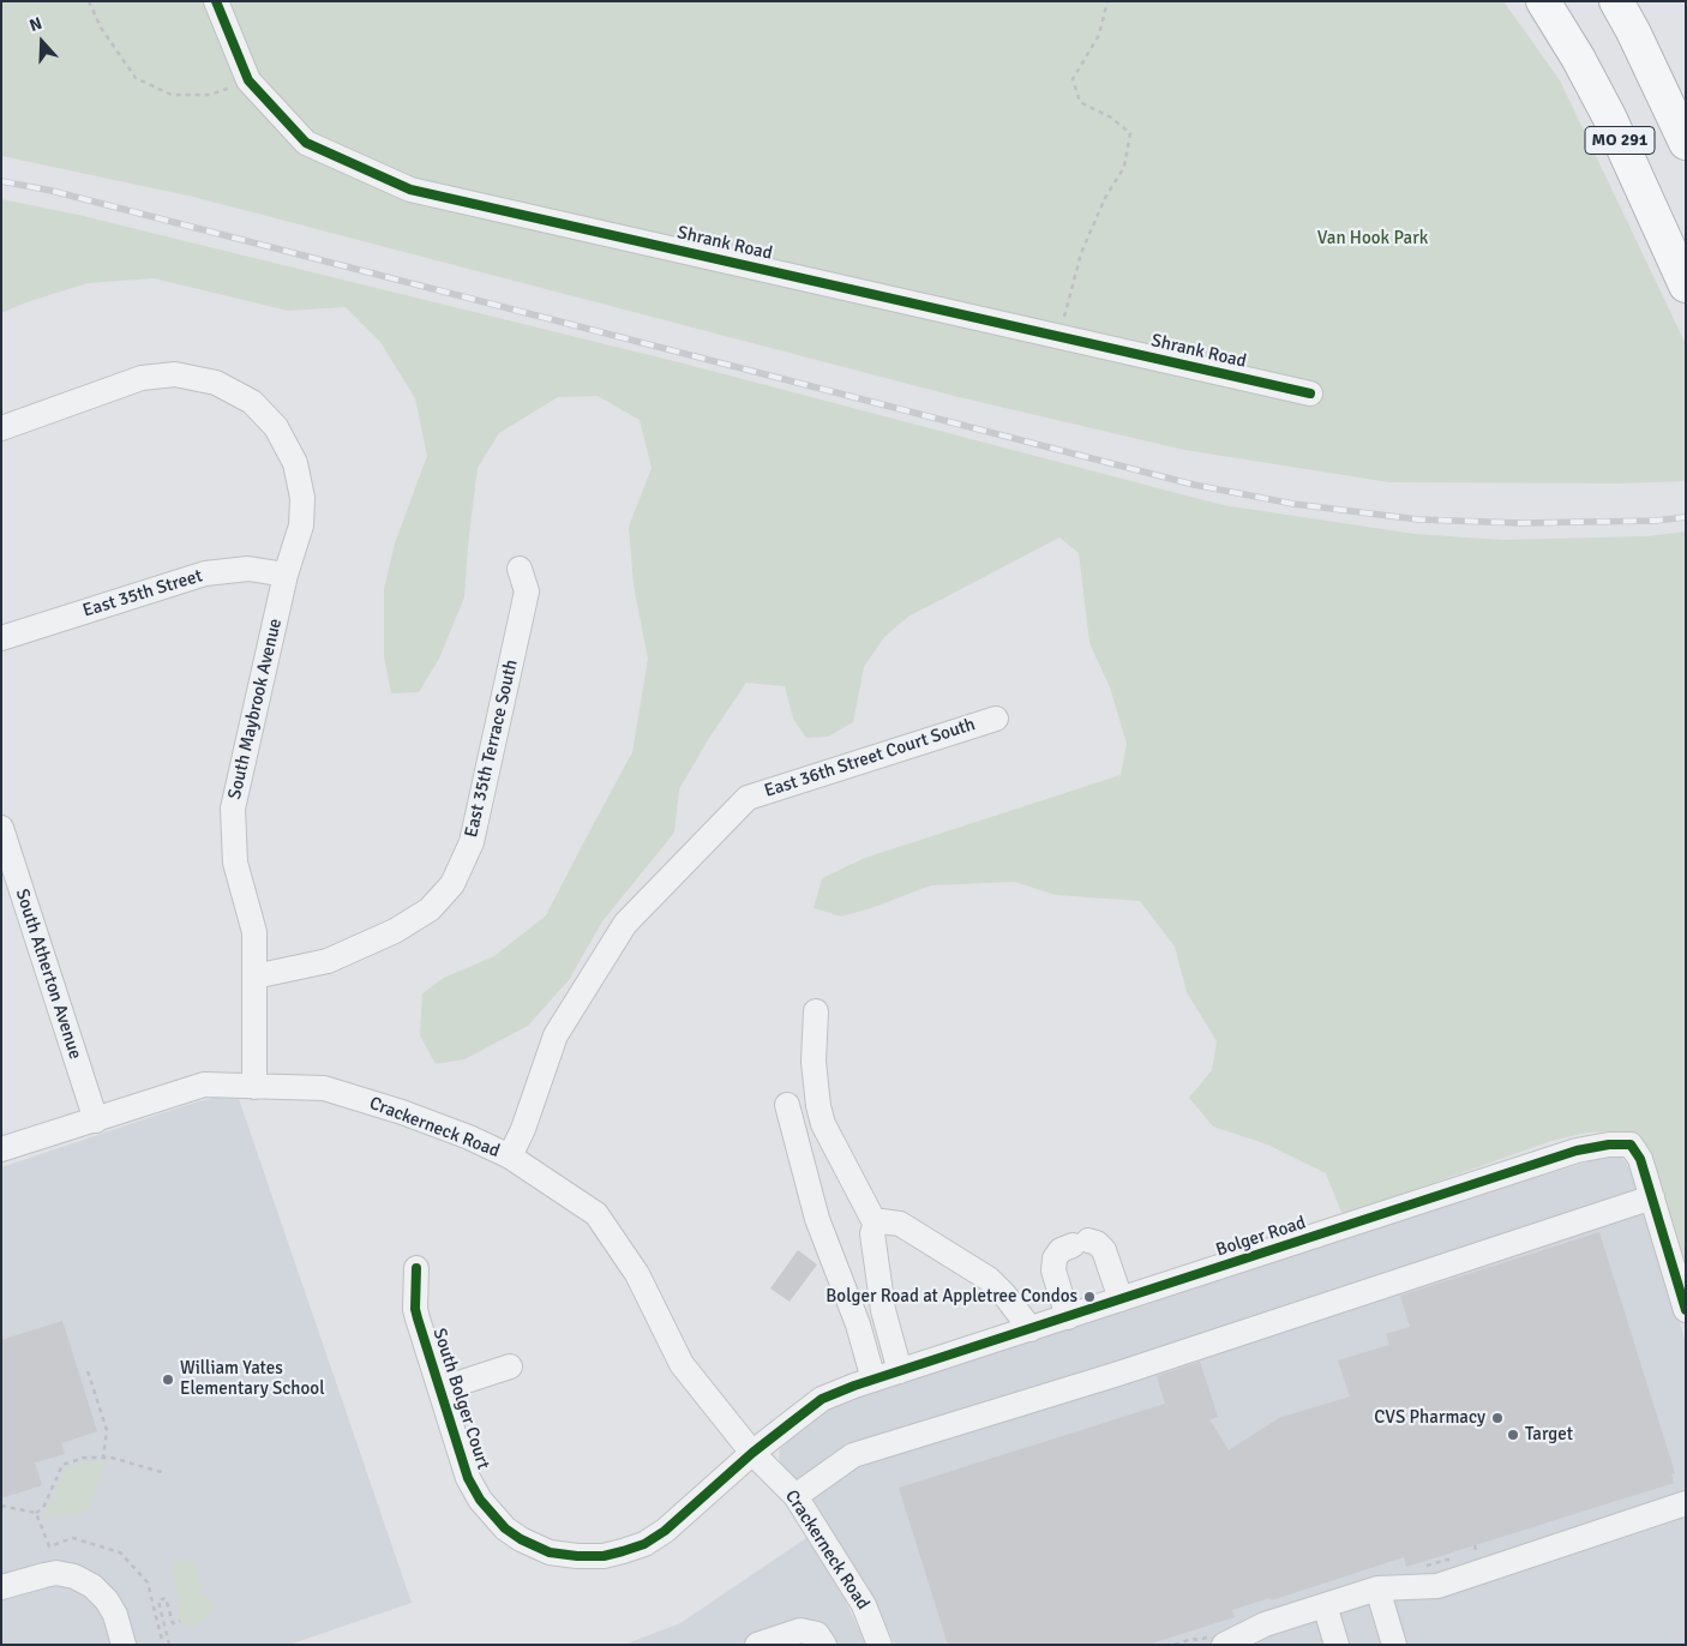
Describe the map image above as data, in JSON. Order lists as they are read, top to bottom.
{
  "streets": {
    "highway": ["MO 291"],
    "street": [
      "Shrank Road",
      "East 35th Street",
      "South Maybrook Avenue",
      "East 35th Terrace South",
      "East 36th Street Court South",
      "South Atherton Avenue",
      "Crackerneck Road",
      "Bolger Road",
      "South Bolger Court"
    ]
  },
  "crossings": [
    ["East 35th Street", "South Maybrook Avenue"],
    ["South Maybrook Avenue", "East 35th Terrace South"],
    ["South Maybrook Avenue", "Crackerneck Road"],
    ["East 36th Street Court South", "Crackerneck Road"],
    ["South Atherton Avenue", "Crackerneck Road"],
    ["Crackerneck Road", "Bolger Road"],
    ["Crackerneck Road", "South Bolger Court"],
    ["Bolger Road", "South Bolger Court"]
  ],
  "parks": ["Van Hook Park"],
  "places": [
    "Bolger Road at Appletree Condos",
    "William Yates Elementary School",
    "CVS Pharmacy",
    "Target"
  ],
  "north": "top"
}
